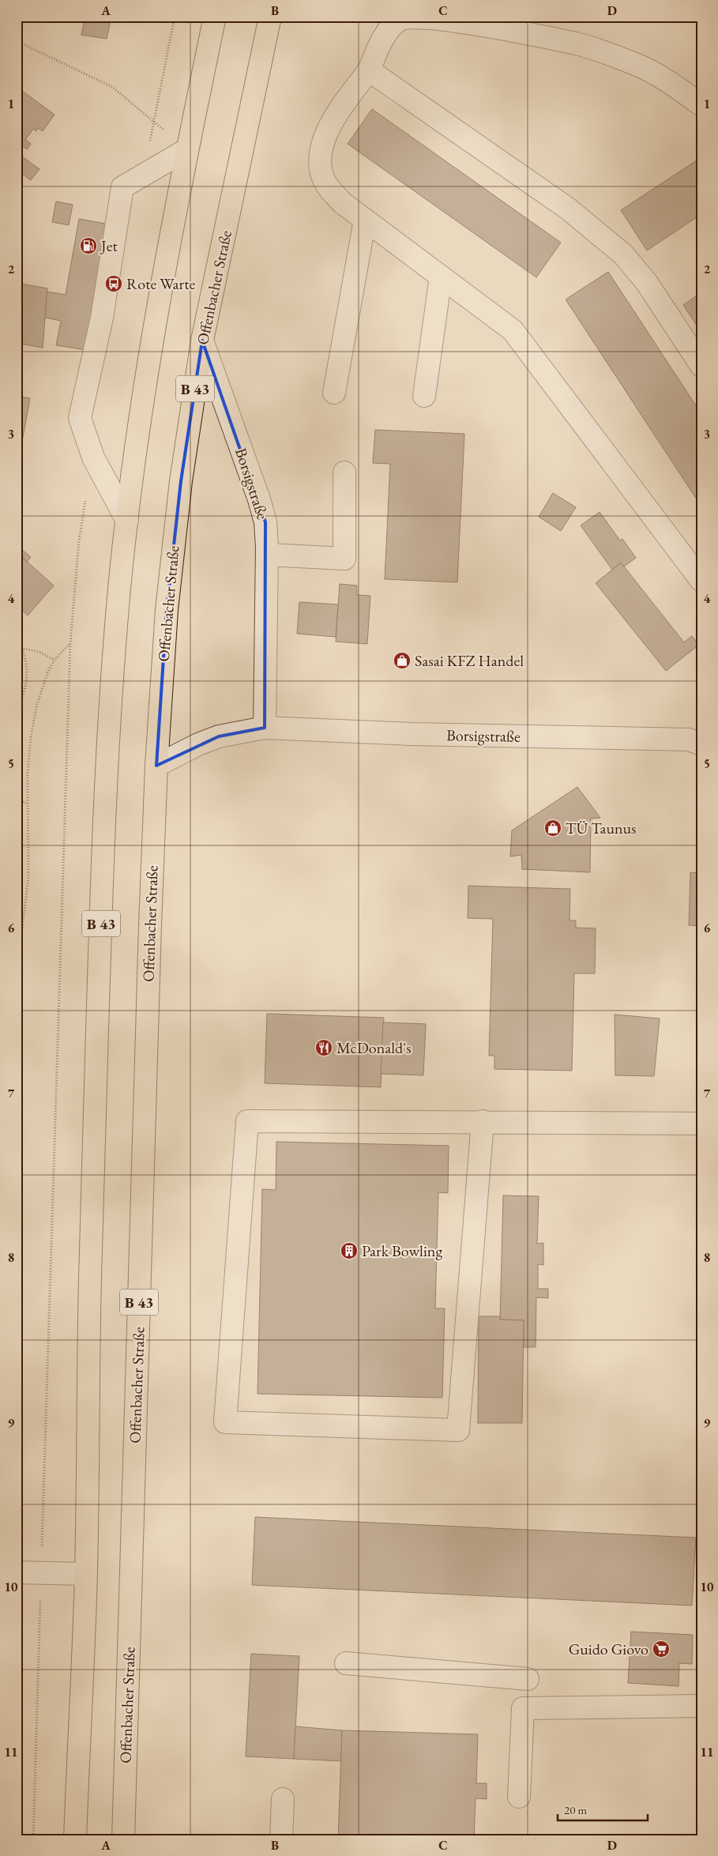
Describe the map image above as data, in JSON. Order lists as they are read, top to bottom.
{
  "streets": {
    "main road": ["Offenbacher Straße", "B 43"],
    "street": ["Borsigstraße"]
  },
  "crossings": [
    ["Offenbacher Straße", "Borsigstraße"]
  ],
  "places": {
    "fuel station": ["Jet"],
    "bus stop": ["Rote Warte"],
    "shop": ["Sasai KFZ Handel", "TÜ Taunus"],
    "restaurant": ["McDonald's"],
    "building": ["Park Bowling"],
    "supermarket": ["Guido Giovo"]
  },
  "scale_bar": "20 m",
  "grid": {
    "columns": [
      "A",
      "B",
      "C",
      "D"
    ],
    "rows": [
      "1",
      "2",
      "3",
      "4",
      "5",
      "6",
      "7",
      "8",
      "9",
      "10",
      "11"
    ]
  }
}
